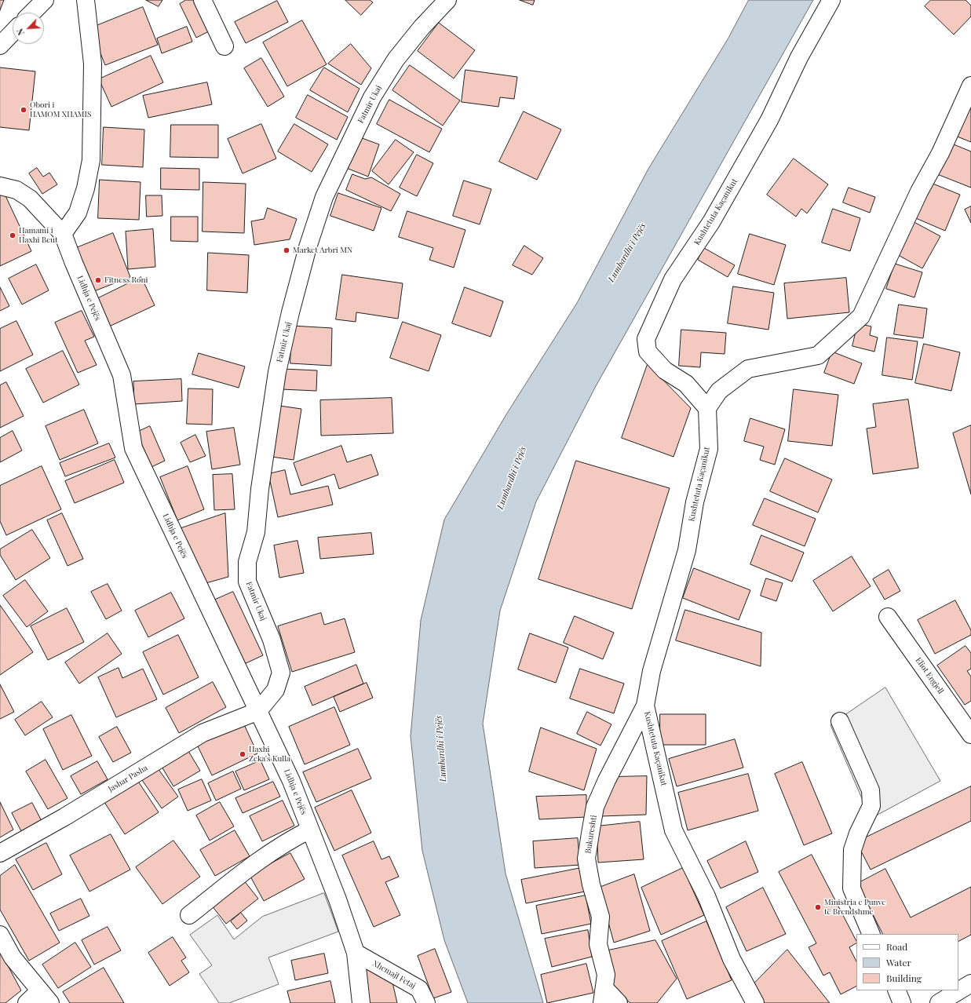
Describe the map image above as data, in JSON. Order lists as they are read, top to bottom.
{
  "streets": {
    "street": [
      "Fatmir Ukaj",
      "Kushtetuta Kaçanikut",
      "Lidhja e Pejës",
      "Eliot Engjell",
      "Jashar Pasha",
      "Bukureshti",
      "Xhemajl Fetaj"
    ]
  },
  "crossings": [
    ["Fatmir Ukaj", "Lidhja e Pejës"],
    ["Fatmir Ukaj", "Jashar Pasha"],
    ["Kushtetuta Kaçanikut", "Bukureshti"],
    ["Lidhja e Pejës", "Jashar Pasha"],
    ["Lidhja e Pejës", "Xhemajl Fetaj"]
  ],
  "water": ["Lumbardhi i Pejës"],
  "places": [
    "Obori i HAMOM XHAMIS",
    "Hamami i Haxhi Beut",
    "Market Arbri MN",
    "Fitness Roni",
    "Haxhi Zeka's Kulla",
    "Ministria e Punve të Brendshme"
  ],
  "legend": ["Road", "Water", "Building"],
  "north": "bottom left"
}
